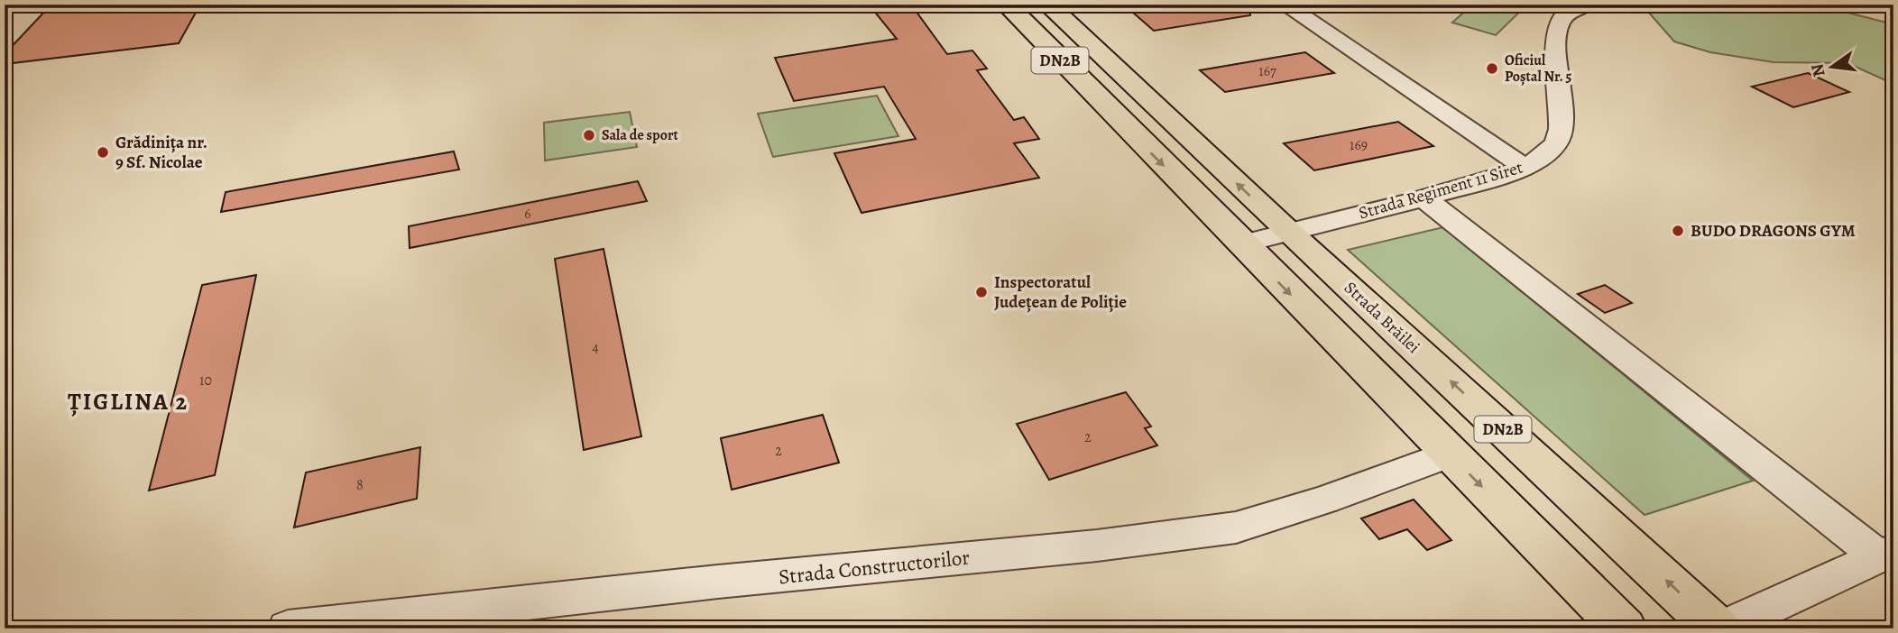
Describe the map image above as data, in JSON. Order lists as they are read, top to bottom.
{
  "streets": {
    "main road": ["DN2B", "Strada Brăilei"],
    "street": ["Strada Regiment 11 Siret", "Strada Constructorilor"]
  },
  "crossings": [
    ["DN2B", "Strada Regiment 11 Siret"],
    ["DN2B", "Strada Constructorilor"],
    ["Strada Regiment 11 Siret", "Strada Brăilei"]
  ],
  "districts": ["ȚIGLINA 2"],
  "places": [
    "Oficiul Poștal Nr. 5",
    "Sala de sport",
    "Grădinița nr. 9 Sf. Nicolae",
    "BUDO DRAGONS GYM",
    "Inspectoratul Județean de Poliție"
  ],
  "house_numbers": [
    "167",
    "169",
    "6",
    "4",
    "10",
    "2",
    "2",
    "8"
  ],
  "north": "left"
}
